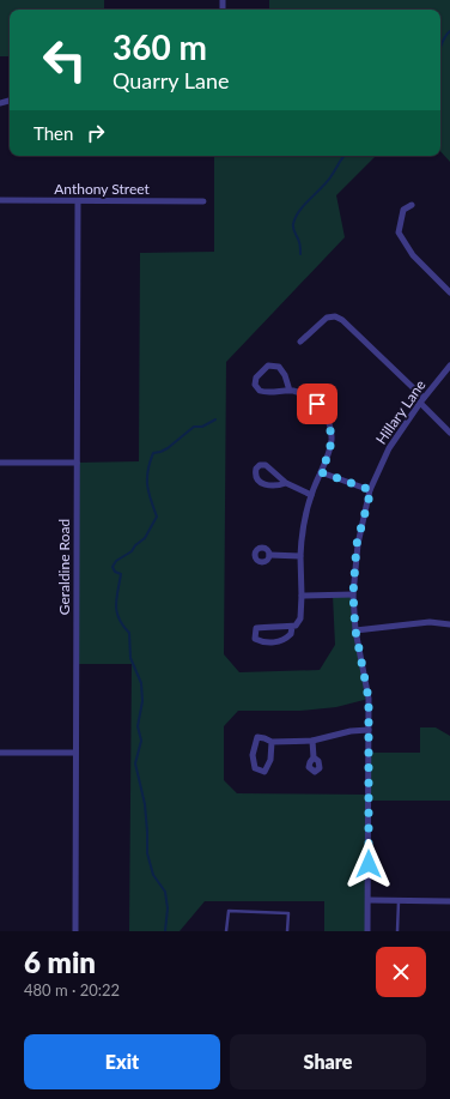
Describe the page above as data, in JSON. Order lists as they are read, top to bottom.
{
  "streets": {
    "street": ["Anthony Street", "Hillary Lane", "Geraldine Road"]
  },
  "crossings": [
    ["Anthony Street", "Geraldine Road"]
  ],
  "page": {
    "turn": ["360 m", "Quarry Lane"],
    "then": "Then",
    "heading": ["6 min", "480 m · 20:22"],
    "buttons": ["Exit", "Share"]
  }
}
